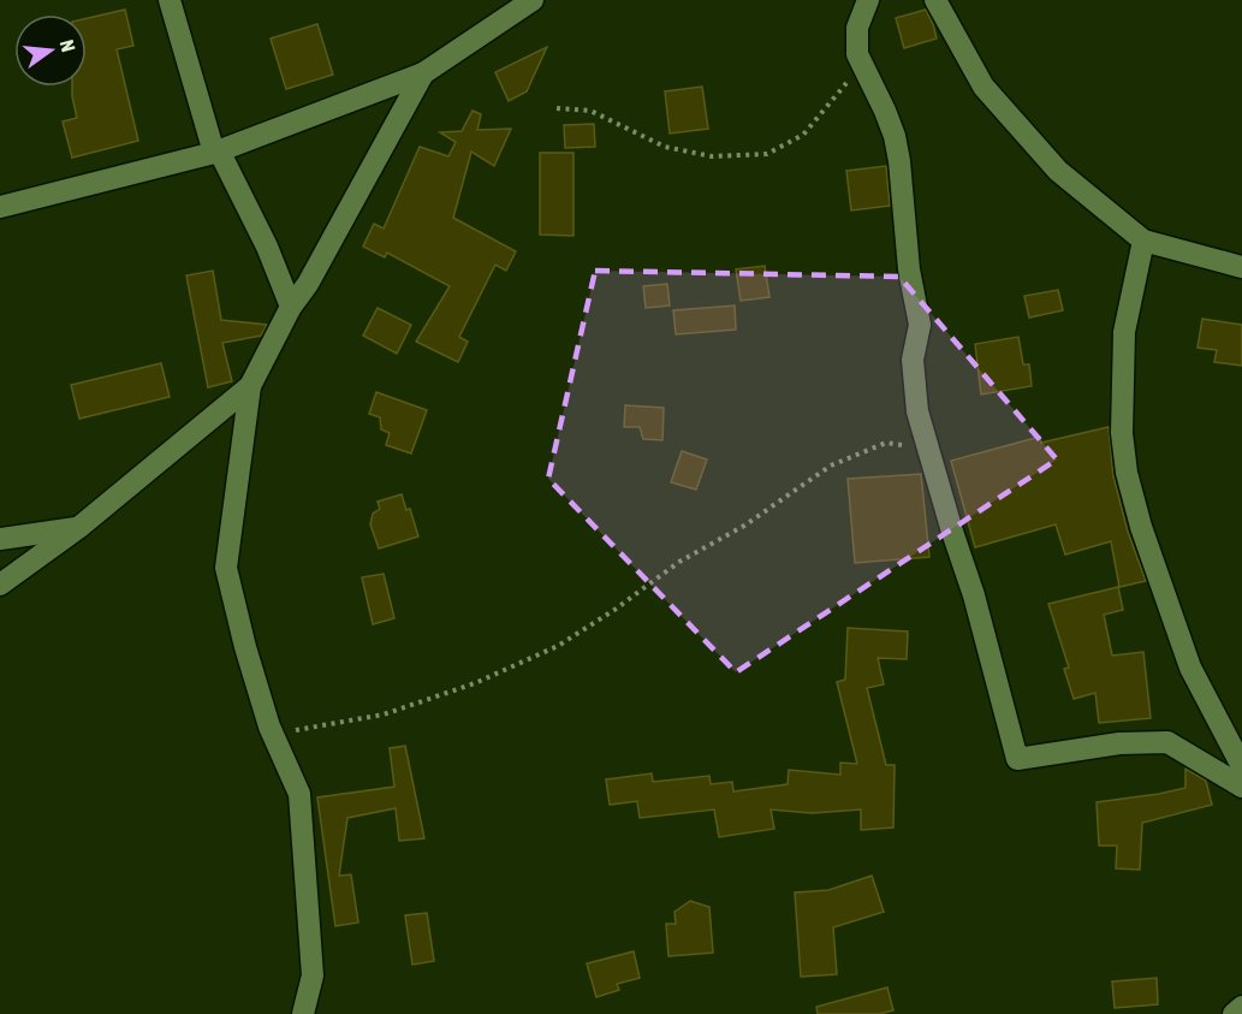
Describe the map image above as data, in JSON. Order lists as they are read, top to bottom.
{
  "north": "right"
}
